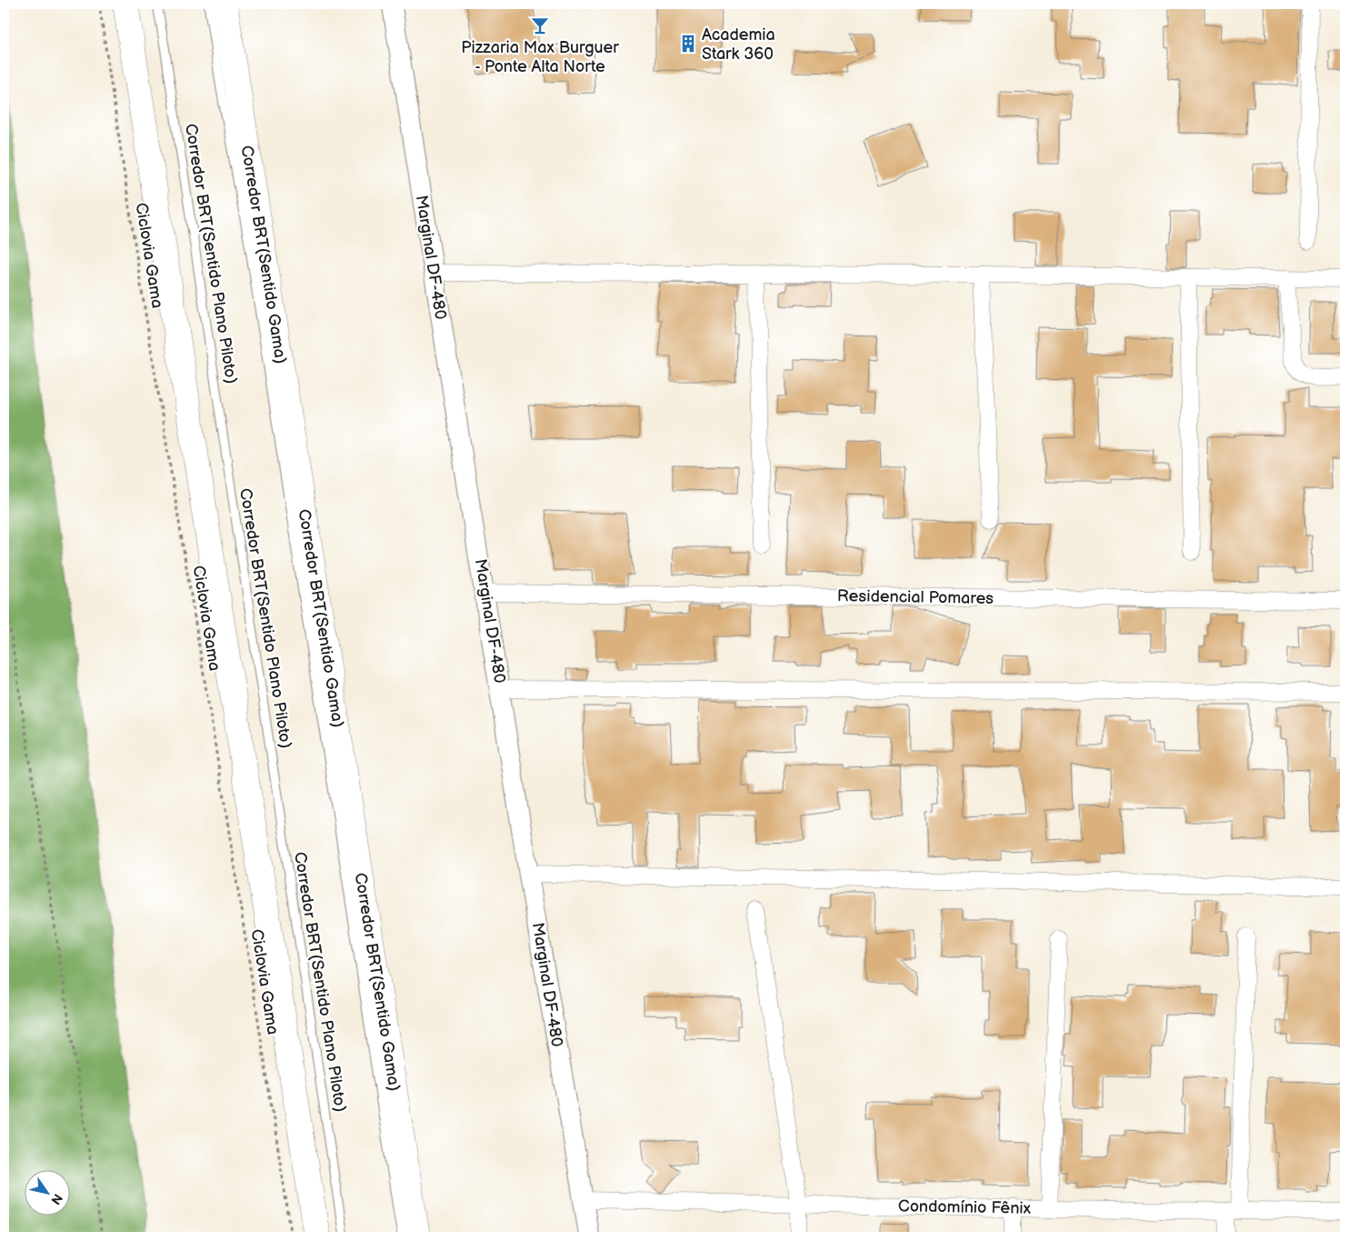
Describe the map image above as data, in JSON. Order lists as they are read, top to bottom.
{
  "streets": {
    "street": ["Marginal DF-480", "Residencial Pomares", "Condomínio Fênix"],
    "lane": ["Corredor BRT(Sentido Plano Piloto)", "Corredor BRT(Sentido Gama)"],
    "path": ["Ciclovia Gama"]
  },
  "crossings": [
    ["Marginal DF-480", "Residencial Pomares"],
    ["Marginal DF-480", "Condomínio Fênix"]
  ],
  "places": {
    "bar": ["Pizzaria Max Burguer - Ponte Alta Norte"],
    "building": ["Academia Stark 360"]
  },
  "north": "bottom right"
}
